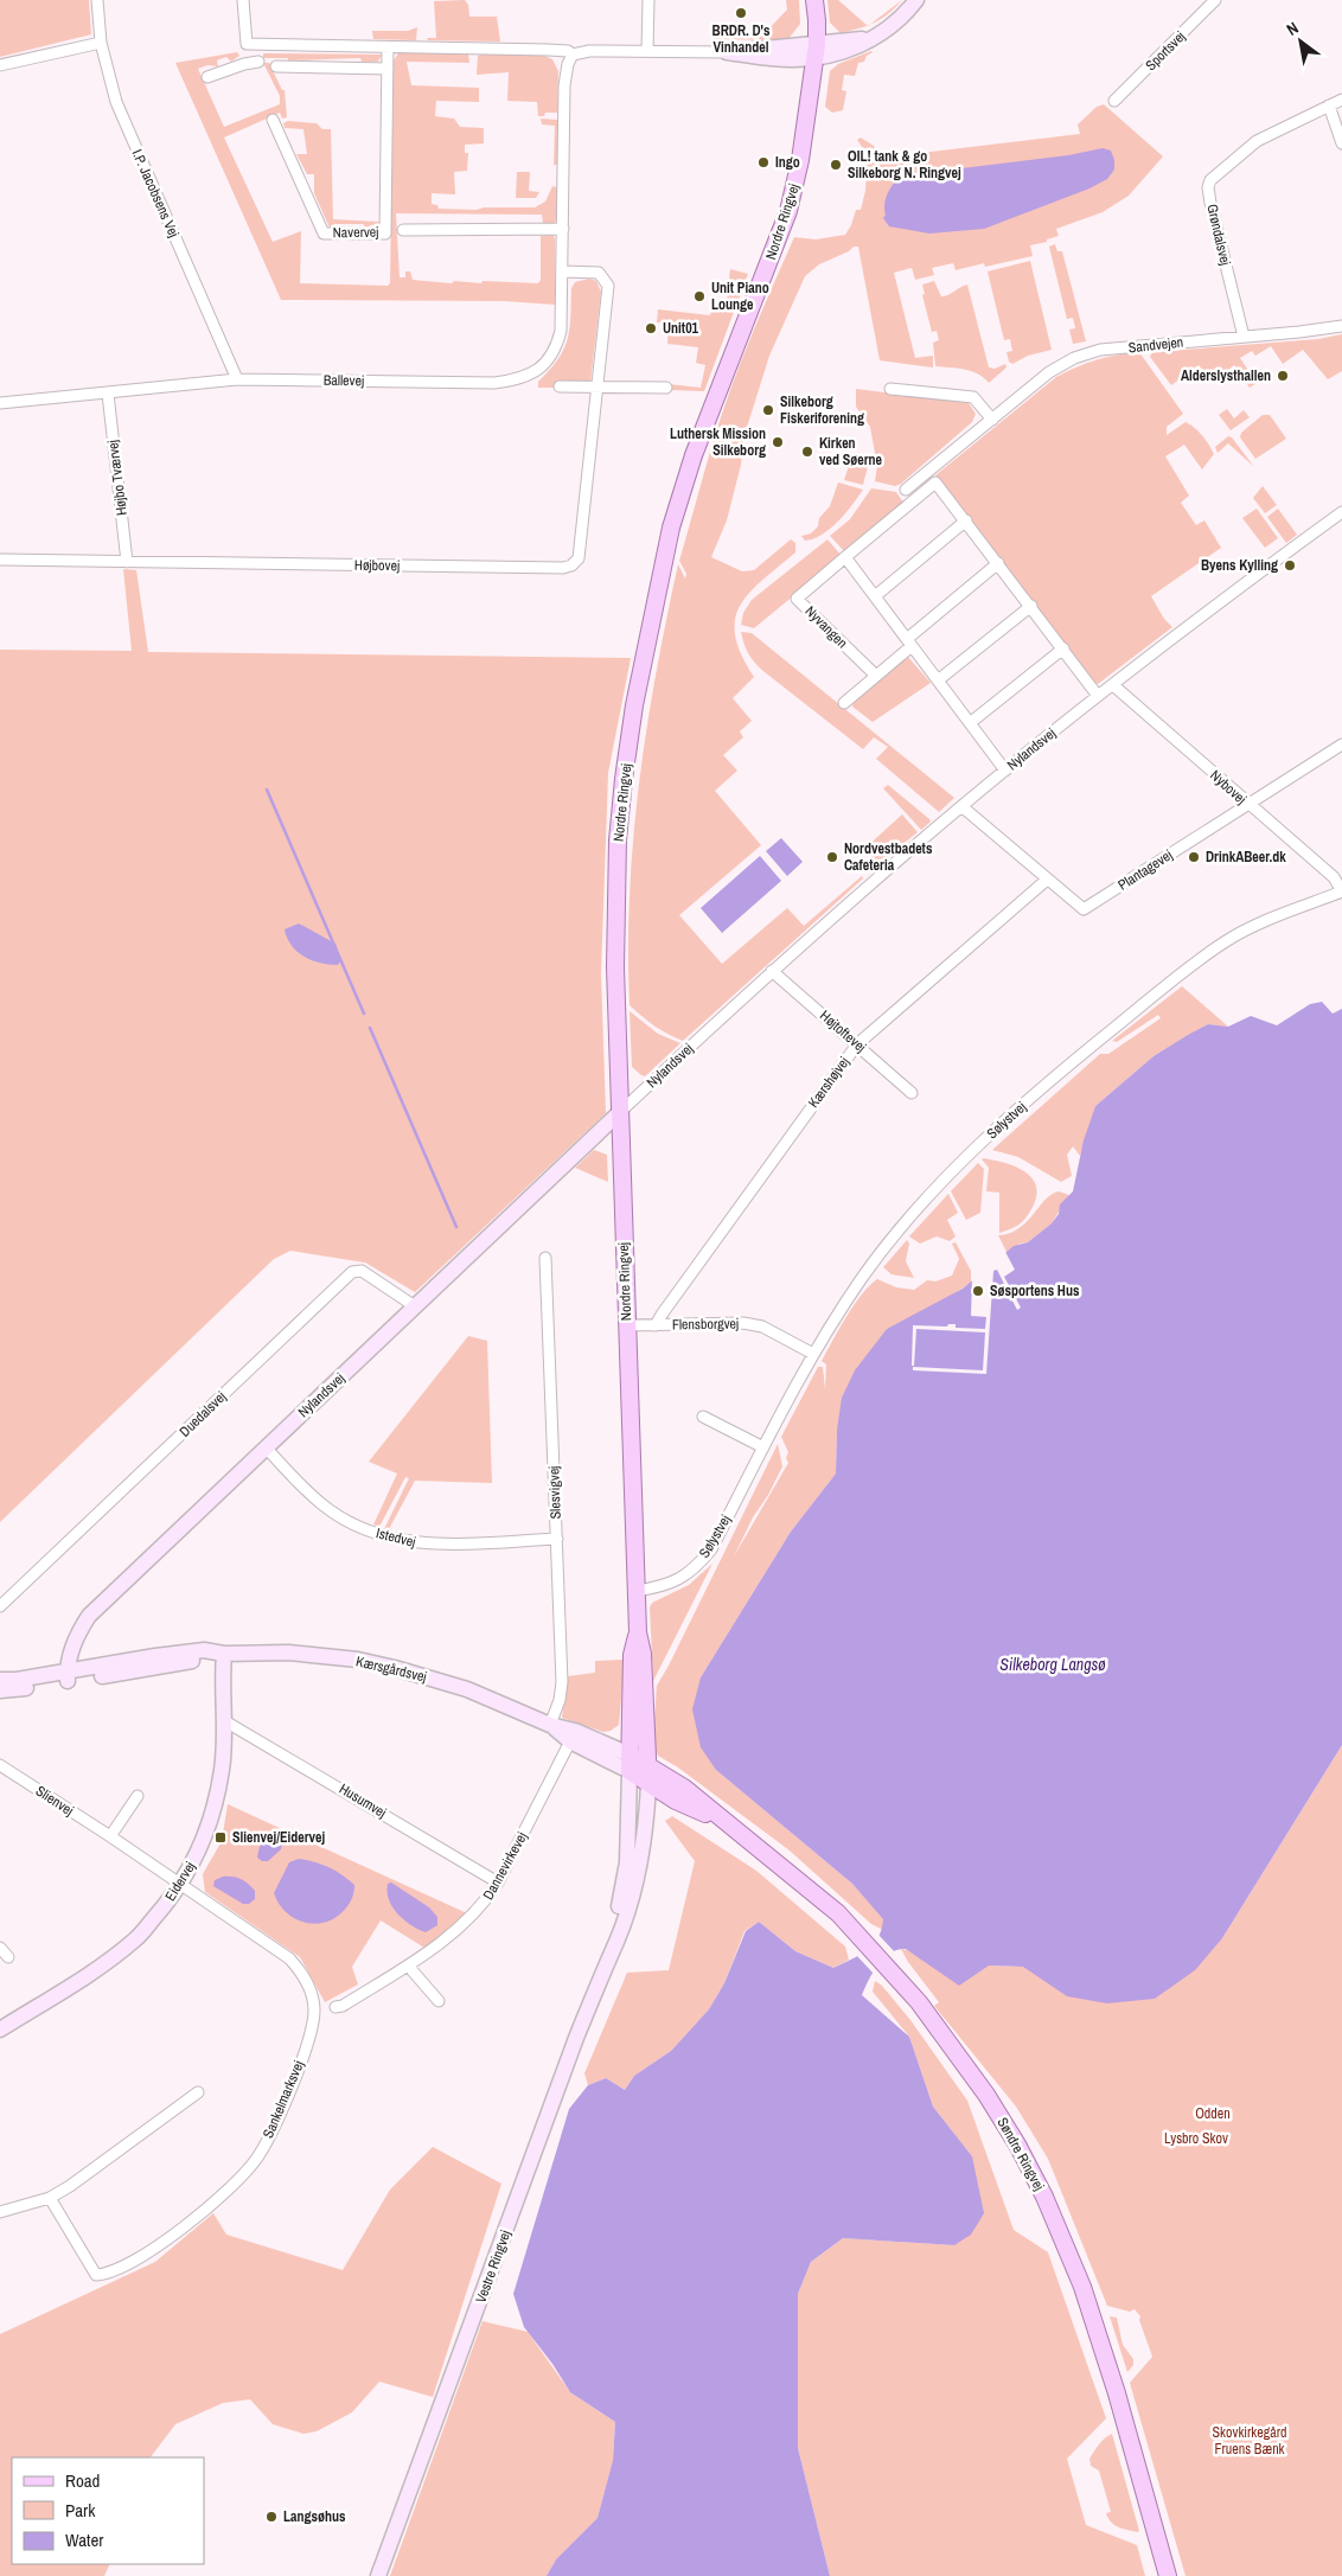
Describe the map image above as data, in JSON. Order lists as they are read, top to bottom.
{
  "streets": {
    "main road": ["Nordre Ringvej", "Søndre Ringvej"],
    "street": [
      "Sportsvej",
      "I.P. Jacobsens Vej",
      "Navervej",
      "Grøndalsvej",
      "Sandvejen",
      "Ballevej",
      "Højbo Tværvej",
      "Højbovej",
      "Nyvangen",
      "Nylandsvej",
      "Nybovej",
      "Plantagevej",
      "Højtoftevej",
      "Kærshøjvej",
      "Sølystvej",
      "Flensborgvej",
      "Duedalsvej",
      "Slesvigvej",
      "Istedvej",
      "Kærsgårdsvej",
      "Slienvej",
      "Husumvej",
      "Dannevirkevej",
      "Eidervej",
      "Sankelmarksvej",
      "Vestre Ringvej"
    ]
  },
  "crossings": [
    ["I.P. Jacobsens Vej", "Ballevej"],
    ["Nordre Ringvej", "Nylandsvej"],
    ["Nordre Ringvej", "Sølystvej"],
    ["Nordre Ringvej", "Flensborgvej"],
    ["Nordre Ringvej", "Kærsgårdsvej"],
    ["Nordre Ringvej", "Søndre Ringvej"],
    ["Nordre Ringvej", "Vestre Ringvej"],
    ["Grøndalsvej", "Sandvejen"],
    ["Ballevej", "Højbo Tværvej"],
    ["Ballevej", "Højbovej"],
    ["Højbo Tværvej", "Højbovej"],
    ["Nyvangen", "Nylandsvej"],
    ["Nylandsvej", "Nybovej"],
    ["Nylandsvej", "Plantagevej"],
    ["Nylandsvej", "Højtoftevej"],
    ["Nylandsvej", "Duedalsvej"],
    ["Nylandsvej", "Istedvej"],
    ["Nylandsvej", "Kærsgårdsvej"],
    ["Nybovej", "Plantagevej"],
    ["Nybovej", "Sølystvej"],
    ["Plantagevej", "Kærshøjvej"],
    ["Højtoftevej", "Kærshøjvej"],
    ["Kærshøjvej", "Flensborgvej"],
    ["Sølystvej", "Flensborgvej"],
    ["Slesvigvej", "Istedvej"],
    ["Slesvigvej", "Kærsgårdsvej"],
    ["Kærsgårdsvej", "Dannevirkevej"],
    ["Kærsgårdsvej", "Eidervej"],
    ["Kærsgårdsvej", "Søndre Ringvej"],
    ["Kærsgårdsvej", "Vestre Ringvej"],
    ["Slienvej", "Eidervej"],
    ["Slienvej", "Sankelmarksvej"],
    ["Husumvej", "Dannevirkevej"],
    ["Husumvej", "Eidervej"],
    ["Eidervej", "Sankelmarksvej"],
    ["Søndre Ringvej", "Vestre Ringvej"]
  ],
  "water": ["Silkeborg Langsø"],
  "parks": ["Odden", "Lysbro Skov", "Skovkirkegård Fruens Bænk"],
  "places": {
    "other": [
      "BRDR. D's Vinhandel",
      "Ingo",
      "OIL! tank & go Silkeborg N. Ringvej",
      "Unit Piano Lounge",
      "Unit01",
      "Alderslysthallen",
      "Silkeborg Fiskeriforening",
      "Luthersk Mission Silkeborg",
      "Kirken ved Søerne",
      "Byens Kylling",
      "Nordvestbadets Cafeteria",
      "DrinkABeer.dk",
      "Søsportens Hus",
      "Langsøhus"
    ],
    "transit": ["Slienvej/Eidervej"]
  },
  "legend": ["Road", "Park", "Water"],
  "north": "top left"
}
